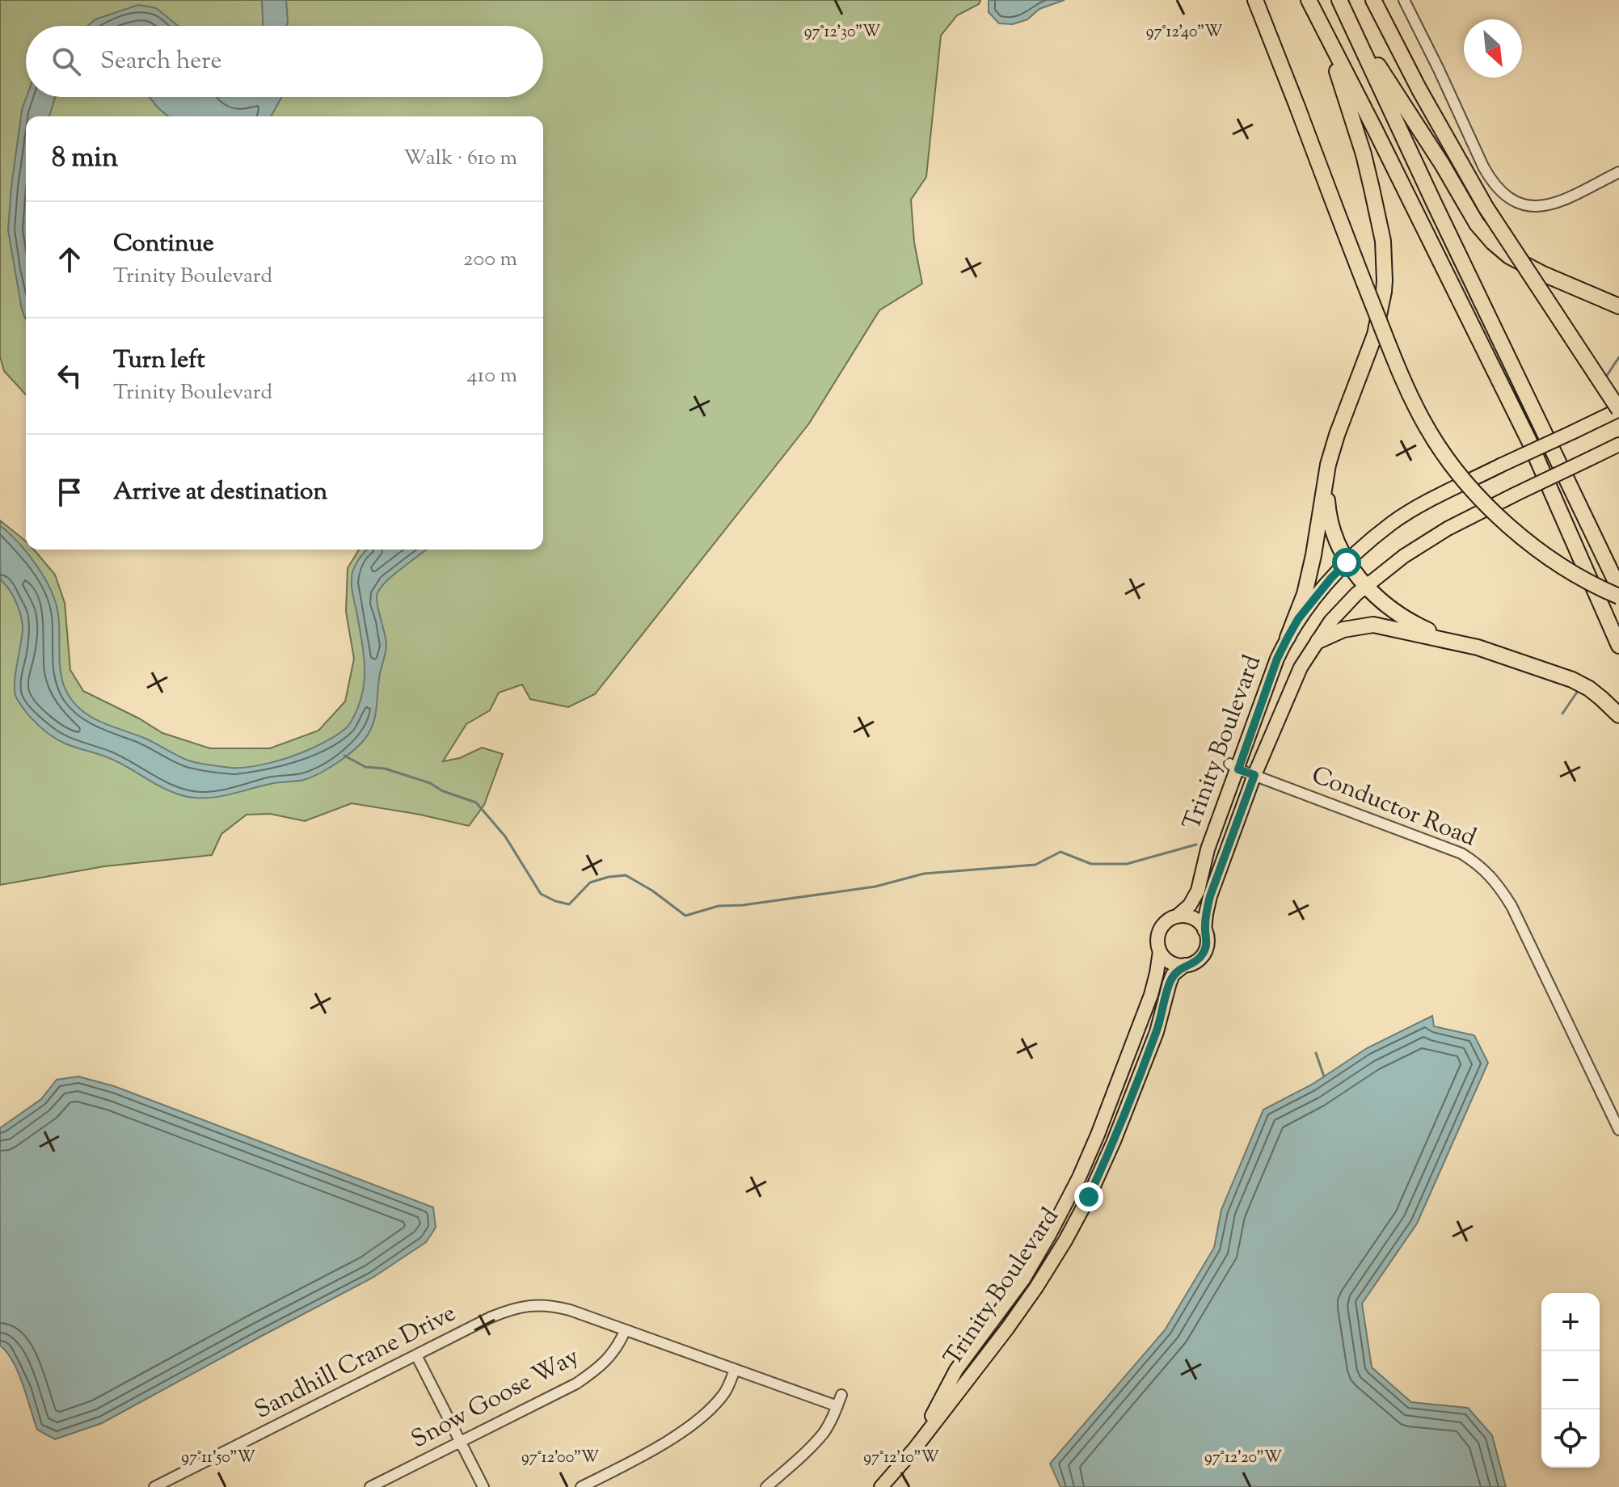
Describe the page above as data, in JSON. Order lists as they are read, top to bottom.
{
  "streets": {
    "main road": ["Trinity Boulevard"],
    "street": ["Conductor Road", "Sandhill Crane Drive", "Snow Goose Way"]
  },
  "crossings": [
    ["Trinity Boulevard", "Conductor Road"],
    ["Sandhill Crane Drive", "Snow Goose Way"]
  ],
  "north": "bottom right",
  "page": {
    "search": "Search here",
    "heading": ["8 min", "Walk · 610 m"],
    "list": [
      ["Continue", "Trinity Boulevard", "200 m"],
      ["Turn left", "Trinity Boulevard", "410 m"],
      "Arrive at destination"
    ],
    "map_buttons": ["+", "−"]
  },
  "coordinates": [
    "97°12'30\"W",
    "97°12'40\"W",
    "97°11'50\"W",
    "97°12'00\"W",
    "97°12'10\"W",
    "97°12'20\"W"
  ]
}
